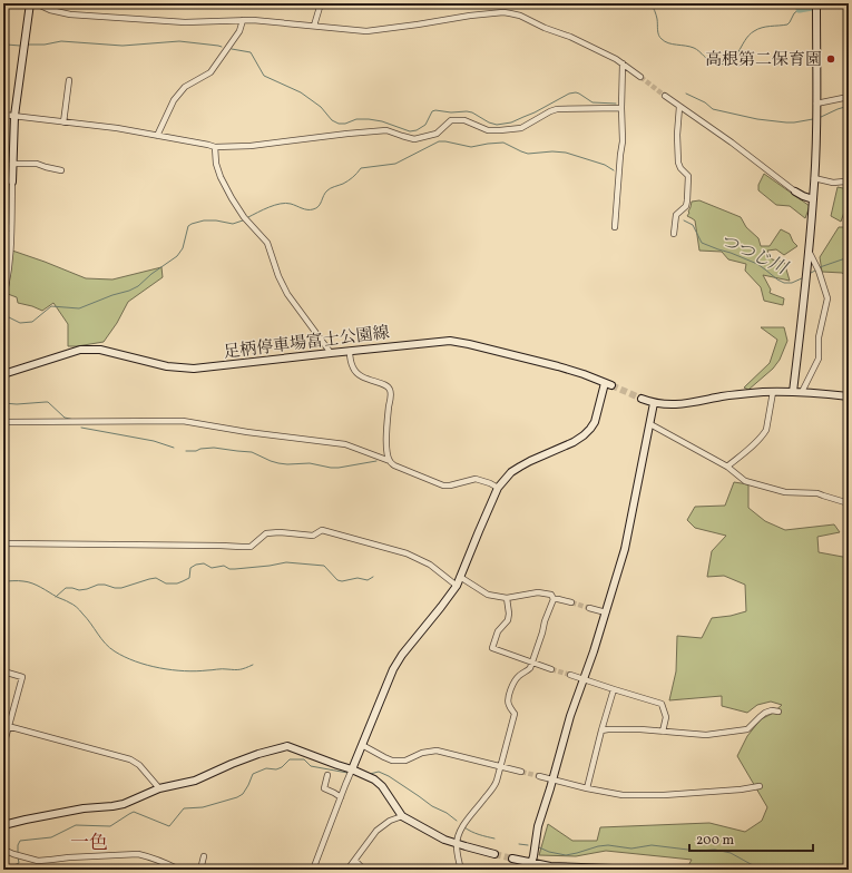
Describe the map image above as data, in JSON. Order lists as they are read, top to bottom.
{
  "streets": {
    "street": ["足柄停車場富士公園線"]
  },
  "districts": ["一色"],
  "water": ["つつじ川"],
  "places": ["高根第二保育園"],
  "scale_bar": "200 m"
}
